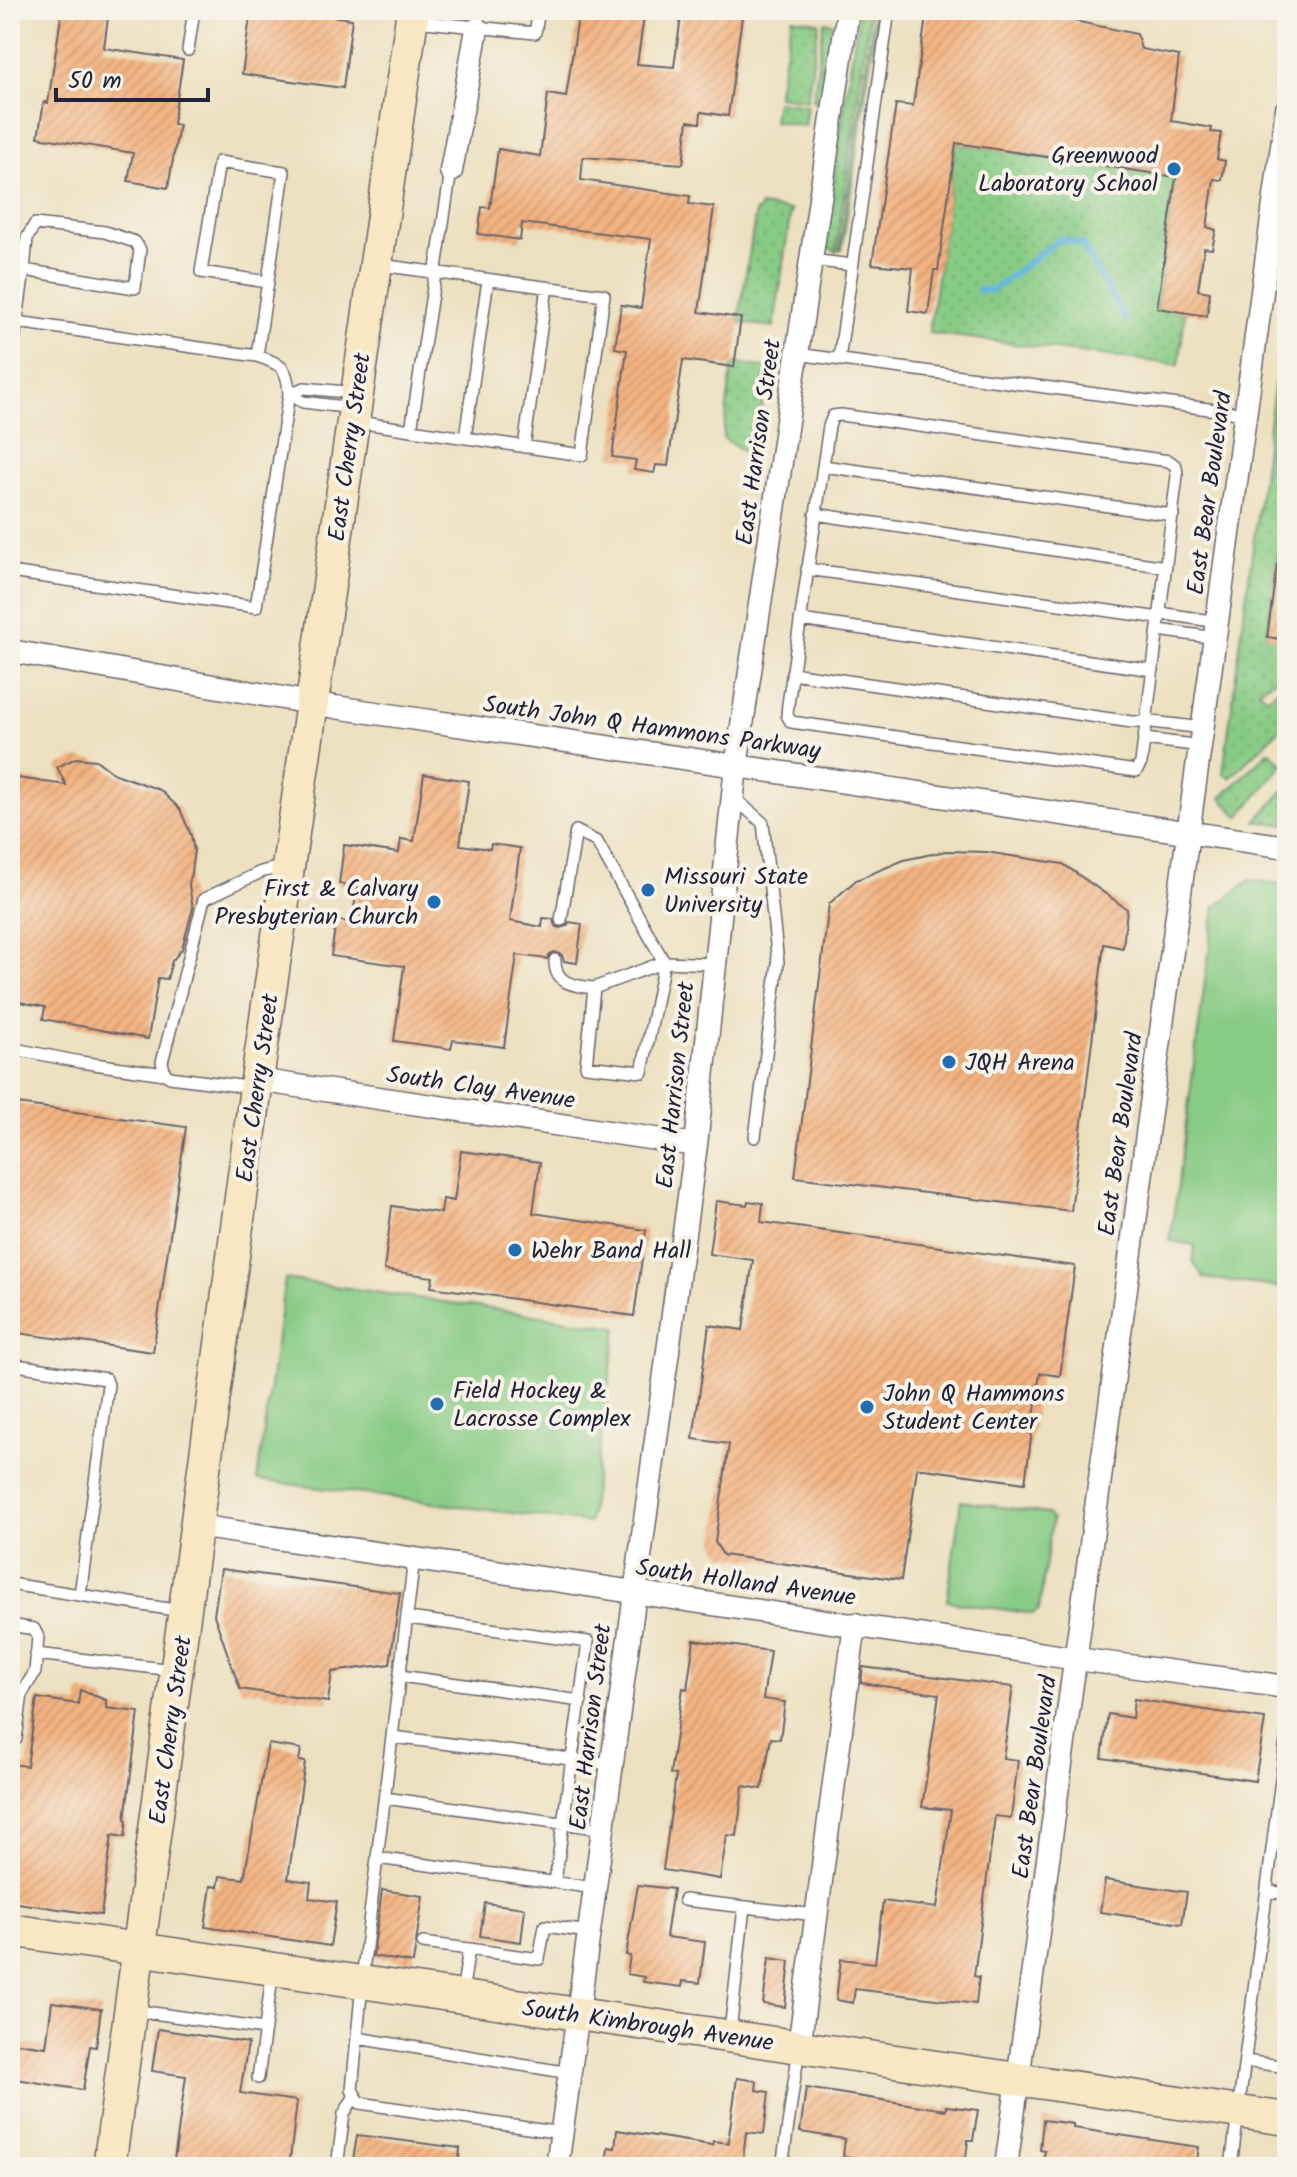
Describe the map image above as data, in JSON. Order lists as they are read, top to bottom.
{
  "streets": {
    "street": [
      "East Harrison Street",
      "East Cherry Street",
      "East Bear Boulevard",
      "South John Q Hammons Parkway",
      "South Clay Avenue",
      "South Holland Avenue",
      "South Kimbrough Avenue"
    ]
  },
  "crossings": [
    ["East Harrison Street", "South John Q Hammons Parkway"],
    ["East Harrison Street", "South Clay Avenue"],
    ["East Harrison Street", "South Holland Avenue"],
    ["East Harrison Street", "South Kimbrough Avenue"],
    ["East Cherry Street", "South John Q Hammons Parkway"],
    ["East Cherry Street", "South Clay Avenue"],
    ["East Cherry Street", "South Holland Avenue"],
    ["East Cherry Street", "South Kimbrough Avenue"],
    ["East Bear Boulevard", "South John Q Hammons Parkway"],
    ["East Bear Boulevard", "South Holland Avenue"],
    ["East Bear Boulevard", "South Kimbrough Avenue"]
  ],
  "places": [
    "Greenwood Laboratory School",
    "Missouri State University",
    "First & Calvary Presbyterian Church",
    "JQH Arena",
    "Wehr Band Hall",
    "Field Hockey & Lacrosse Complex",
    "John Q Hammons Student Center"
  ],
  "scale_bar": "50 m"
}
